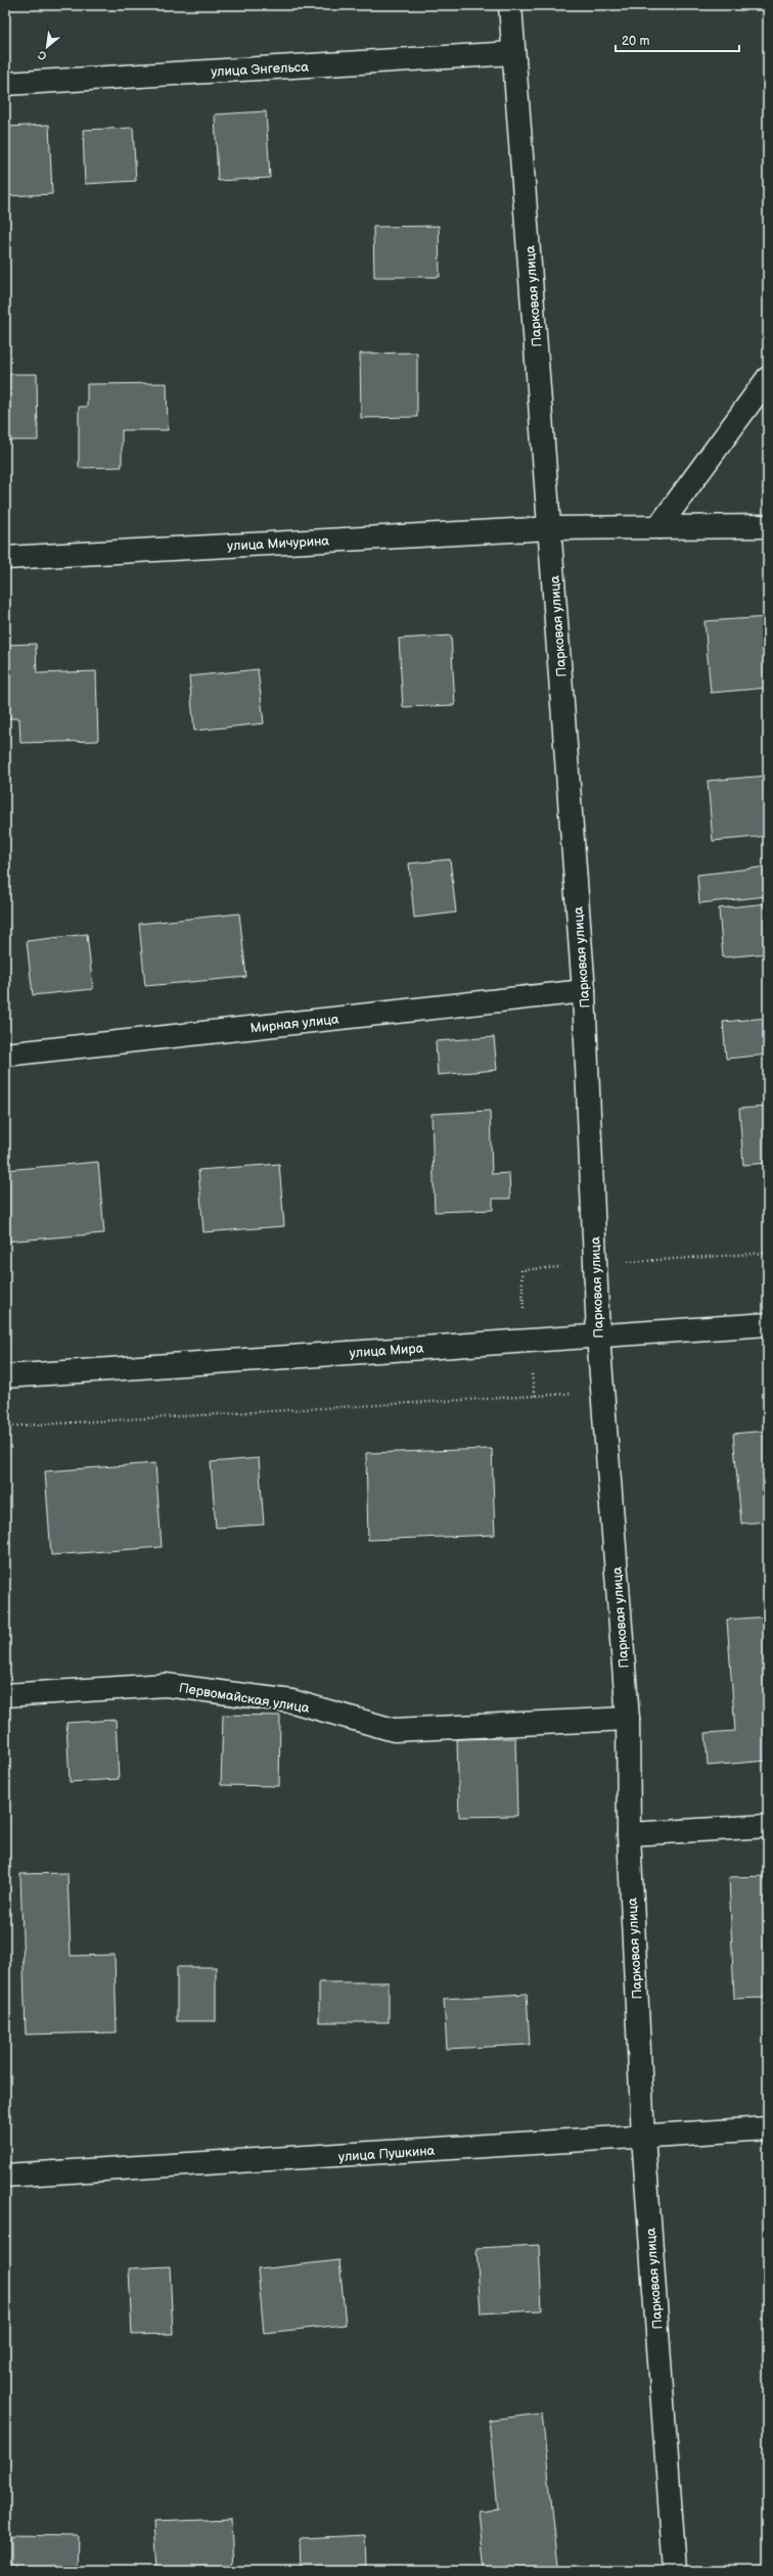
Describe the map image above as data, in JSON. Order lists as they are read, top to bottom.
{
  "streets": {
    "street": [
      "улица Энгельса",
      "Парковая улица",
      "улица Мичурина",
      "Мирная улица",
      "улица Мира",
      "Первомайская улица",
      "улица Пушкина"
    ]
  },
  "crossings": [
    ["улица Энгельса", "Парковая улица"],
    ["Парковая улица", "улица Мичурина"],
    ["Парковая улица", "Мирная улица"],
    ["Парковая улица", "улица Мира"],
    ["Парковая улица", "Первомайская улица"],
    ["Парковая улица", "улица Пушкина"]
  ],
  "scale_bar": "20 m",
  "north": "bottom left"
}
